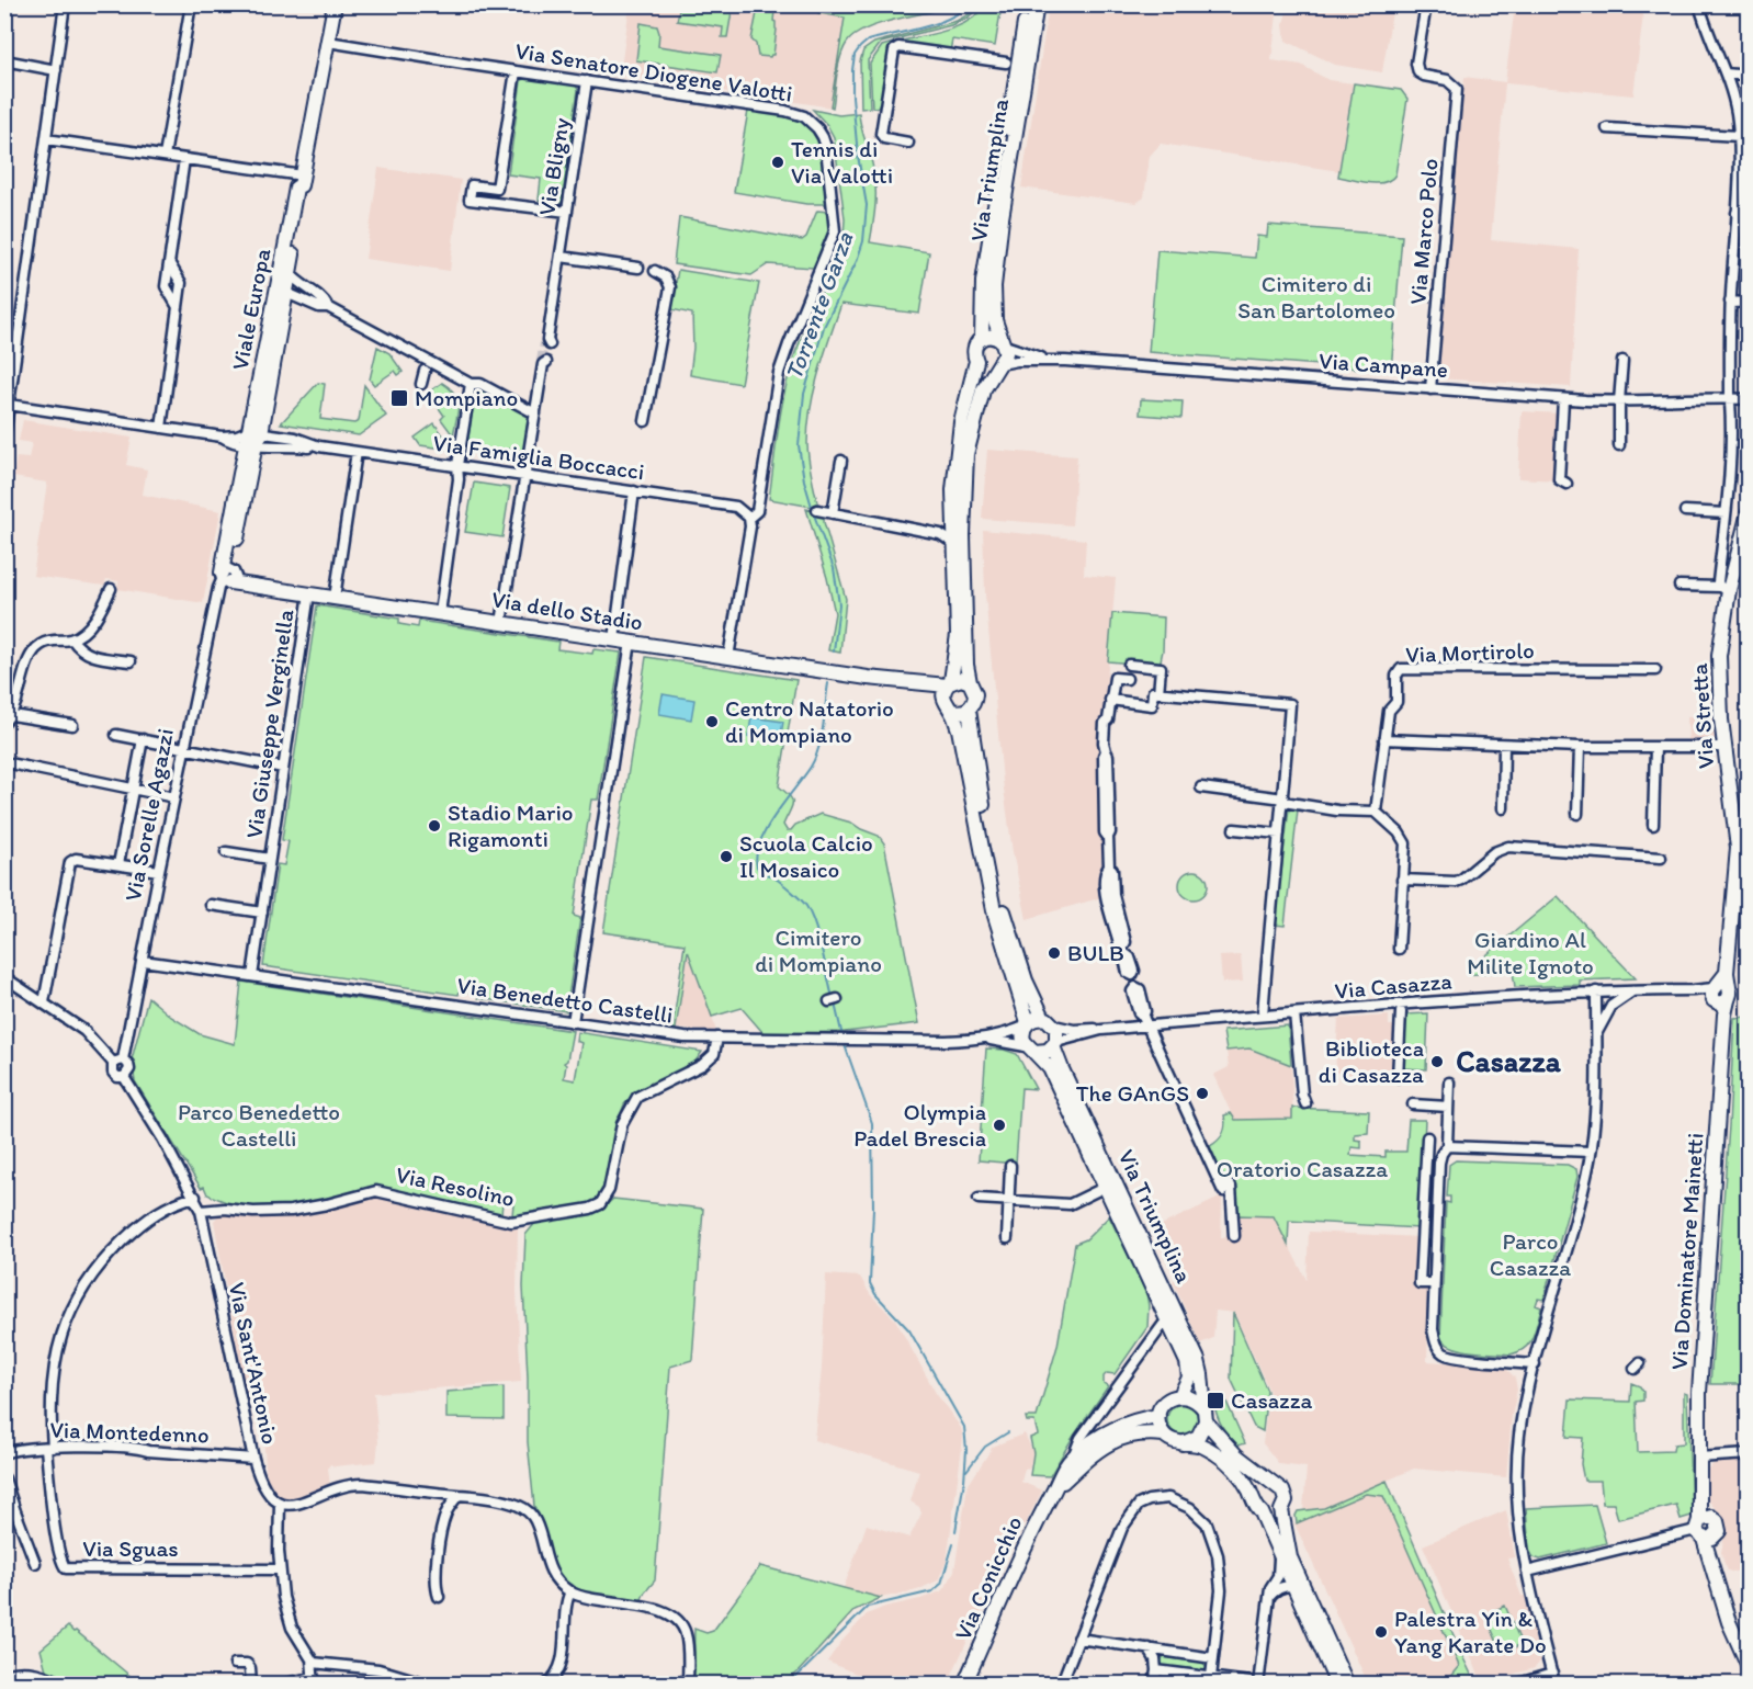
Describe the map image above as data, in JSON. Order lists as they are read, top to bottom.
{
  "streets": {
    "main road": [
      "Via Triumplina",
      "Viale Europa",
      "Via dello Stadio",
      "Via Stretta",
      "Via Sorelle Agazzi",
      "Via Dominatore Mainetti",
      "Via Conicchio"
    ],
    "street": [
      "Via Senatore Diogene Valotti",
      "Via Bligny",
      "Via Marco Polo",
      "Via Campane",
      "Via Famiglia Boccacci",
      "Via Mortirolo",
      "Via Giuseppe Verginella",
      "Via Casazza",
      "Via Benedetto Castelli",
      "Via Resolino",
      "Via Sant'Antonio",
      "Via Montedenno",
      "Via Sguas"
    ]
  },
  "crossings": [
    ["Via Senatore Diogene Valotti", "Via Bligny"],
    ["Via Senatore Diogene Valotti", "Viale Europa"],
    ["Via Senatore Diogene Valotti", "Via Famiglia Boccacci"],
    ["Via Senatore Diogene Valotti", "Via dello Stadio"],
    ["Via Triumplina", "Via Campane"],
    ["Via Triumplina", "Via dello Stadio"],
    ["Via Triumplina", "Via Casazza"],
    ["Via Triumplina", "Via Benedetto Castelli"],
    ["Via Triumplina", "Via Conicchio"],
    ["Via Marco Polo", "Via Campane"],
    ["Viale Europa", "Via Famiglia Boccacci"],
    ["Viale Europa", "Via Sorelle Agazzi"],
    ["Via Campane", "Via Stretta"],
    ["Via Famiglia Boccacci", "Via Sorelle Agazzi"],
    ["Via dello Stadio", "Via Giuseppe Verginella"],
    ["Via dello Stadio", "Via Sorelle Agazzi"],
    ["Via Stretta", "Via Casazza"],
    ["Via Stretta", "Via Dominatore Mainetti"],
    ["Via Giuseppe Verginella", "Via Benedetto Castelli"],
    ["Via Sorelle Agazzi", "Via Benedetto Castelli"],
    ["Via Sorelle Agazzi", "Via Sant'Antonio"],
    ["Via Casazza", "Via Benedetto Castelli"],
    ["Via Casazza", "Via Dominatore Mainetti"],
    ["Via Benedetto Castelli", "Via Resolino"],
    ["Via Resolino", "Via Sant'Antonio"],
    ["Via Sant'Antonio", "Via Montedenno"],
    ["Via Montedenno", "Via Sguas"]
  ],
  "districts": ["Casazza"],
  "water": ["Torrente Garza"],
  "parks": [
    "Cimitero di San Bartolomeo",
    "Cimitero di Mompiano",
    "Giardino Al Milite Ignoto",
    "Parco Benedetto Castelli",
    "Oratorio Casazza",
    "Parco Casazza"
  ],
  "places": {
    "other": [
      "Tennis di Via Valotti",
      "Centro Natatorio di Mompiano",
      "Stadio Mario Rigamonti",
      "Scuola Calcio Il Mosaico",
      "BULB",
      "Biblioteca di Casazza",
      "The GAnGS",
      "Olympia Padel Brescia",
      "Palestra Yin & Yang Karate Do"
    ],
    "transit": ["Mompiano", "Casazza"]
  }
}
